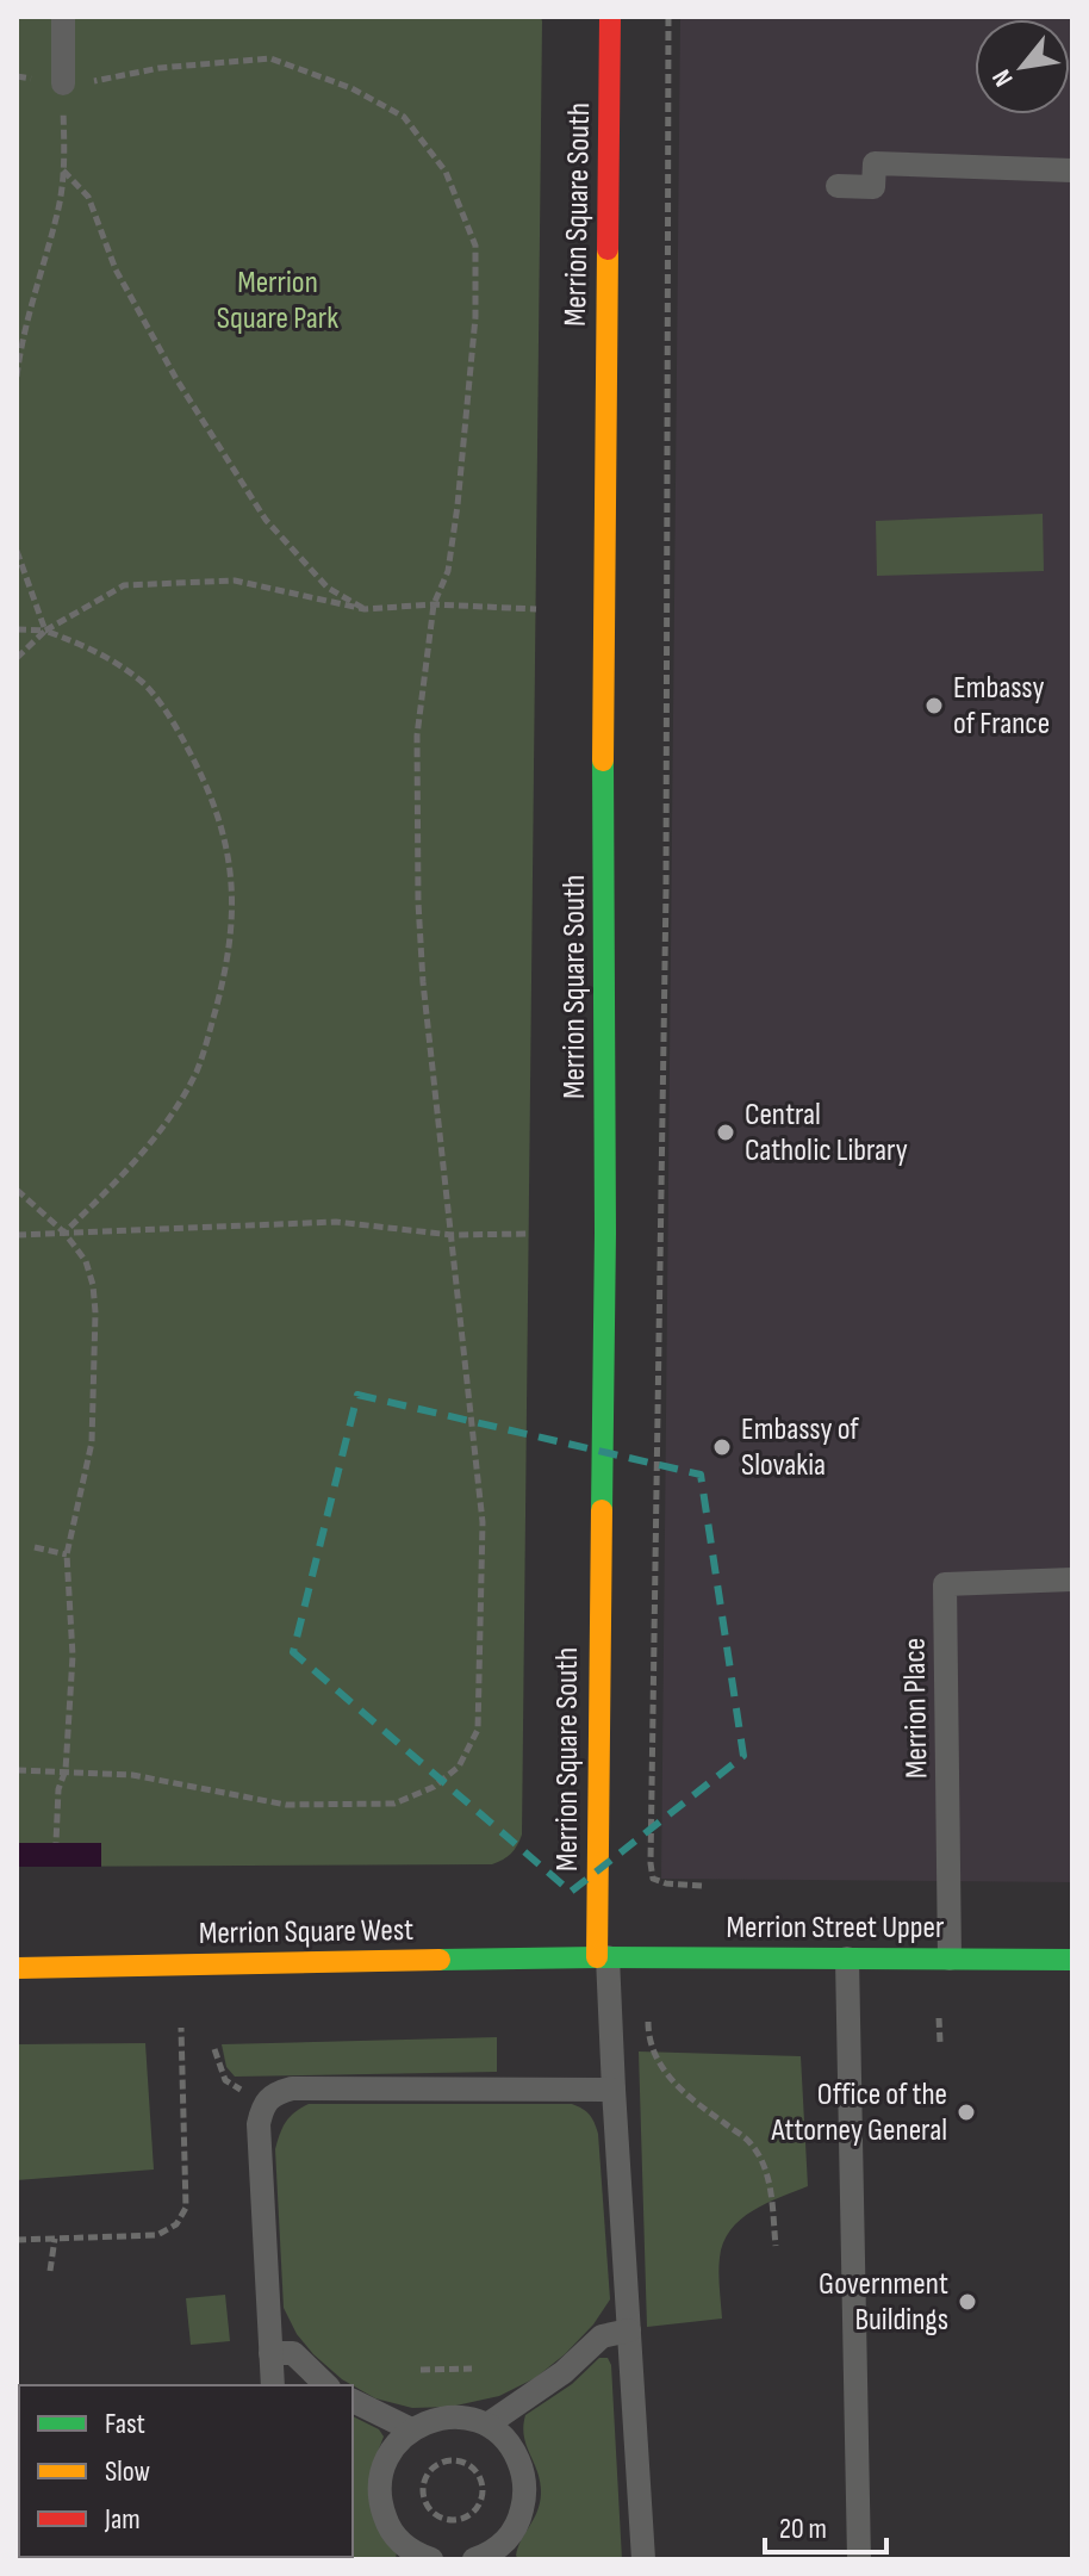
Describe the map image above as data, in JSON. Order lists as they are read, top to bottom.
{
  "streets": {
    "street": ["Merrion Square South", "Merrion Street Upper", "Merrion Square West"],
    "lane": ["Merrion Place"]
  },
  "crossings": [
    ["Merrion Square South", "Merrion Street Upper"],
    ["Merrion Square South", "Merrion Square West"],
    ["Merrion Place", "Merrion Street Upper"],
    ["Merrion Street Upper", "Merrion Square West"]
  ],
  "parks": ["Merrion Square Park"],
  "places": [
    "Embassy of France",
    "Central Catholic Library",
    "Embassy of Slovakia",
    "Office of the Attorney General",
    "Government Buildings"
  ],
  "legend": ["Fast", "Slow", "Jam"],
  "scale_bar": "20 m",
  "north": "bottom left"
}
